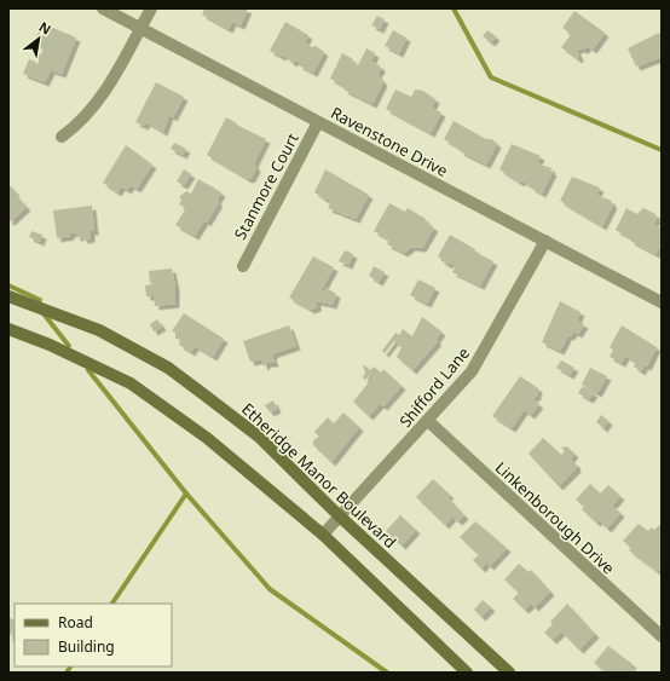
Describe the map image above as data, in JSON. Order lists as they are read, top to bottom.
{
  "streets": {
    "main road": ["Etheridge Manor Boulevard"],
    "street": [
      "Ravenstone Drive",
      "Stanmore Court",
      "Shifford Lane",
      "Linkenborough Drive"
    ]
  },
  "crossings": [
    ["Ravenstone Drive", "Stanmore Court"],
    ["Ravenstone Drive", "Shifford Lane"],
    ["Shifford Lane", "Etheridge Manor Boulevard"],
    ["Shifford Lane", "Linkenborough Drive"]
  ],
  "legend": ["Road", "Building"],
  "north": "top right"
}
